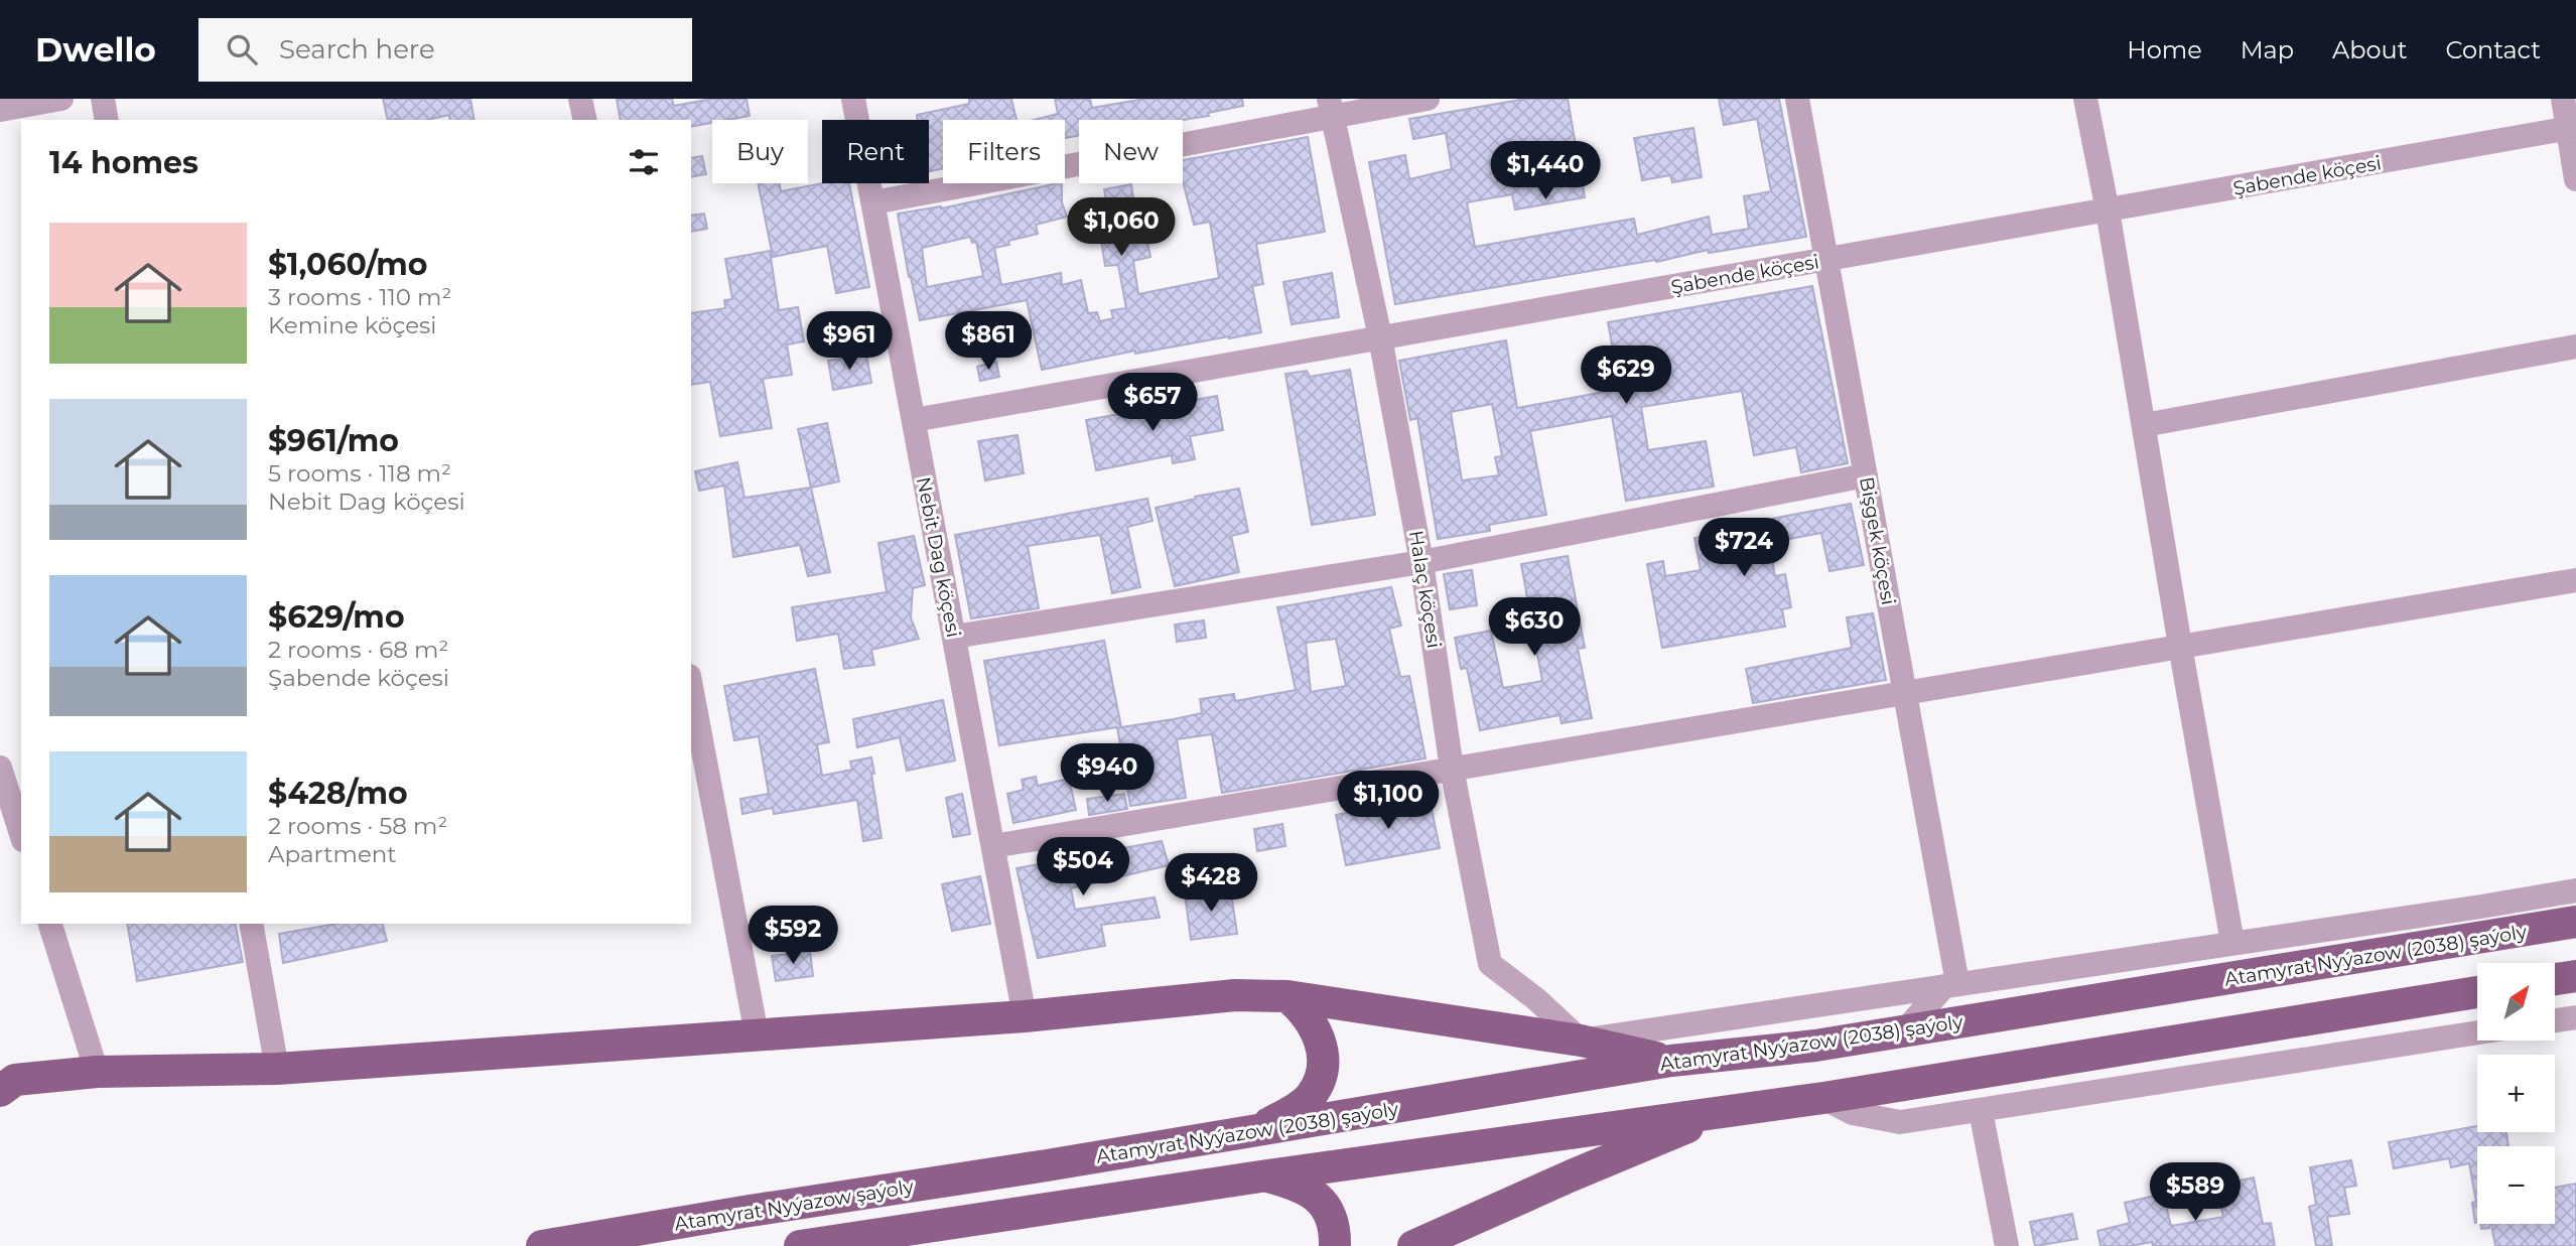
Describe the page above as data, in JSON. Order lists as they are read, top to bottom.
{
  "streets": {
    "main road": ["Atamyrat Nyýazow (2038) şaýoly", "Atamyrat Nyýazow şaýoly"],
    "street": [
      "Şabende köçesi",
      "Bişgek köçesi",
      "Nebit Dag köçesi",
      "Halaç köçesi"
    ]
  },
  "crossings": [
    ["Şabende köçesi", "Bişgek köçesi"],
    ["Şabende köçesi", "Nebit Dag köçesi"],
    ["Şabende köçesi", "Halaç köçesi"],
    ["Atamyrat Nyýazow (2038) şaýoly", "Atamyrat Nyýazow şaýoly"]
  ],
  "north": "top right",
  "page": {
    "header": "Dwello",
    "search": "Search here",
    "nav": [
      "Home",
      "Map",
      "About",
      "Contact"
    ],
    "chip": [
      "Buy",
      "Rent",
      "Filters",
      "New"
    ],
    "heading": "14 homes",
    "price": [
      "$1,440",
      "$1,060",
      "$961",
      "$861",
      "$629",
      "$657",
      "$724",
      "$630",
      "$940",
      "$1,100",
      "$504",
      "$428",
      "$592",
      "$589"
    ],
    "list": [
      {
        "name": "$1,060/mo",
        "note": "3 rooms · 110 m² · Kemine köçesi"
      },
      {
        "name": "$961/mo",
        "note": "5 rooms · 118 m² · Nebit Dag köçesi"
      },
      {
        "name": "$629/mo",
        "note": "2 rooms · 68 m² · Şabende köçesi"
      },
      {
        "name": "$428/mo",
        "note": "2 rooms · 58 m² · Apartment"
      }
    ],
    "map_buttons": ["+", "−"]
  }
}
